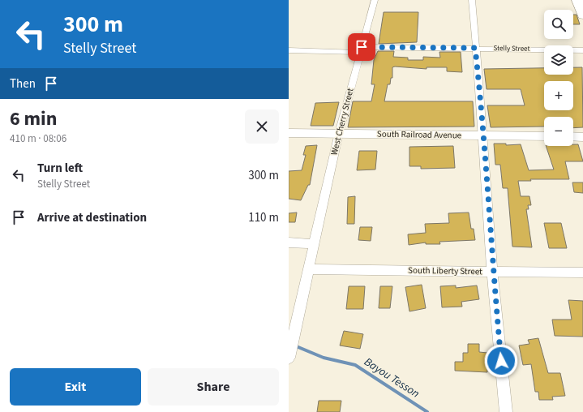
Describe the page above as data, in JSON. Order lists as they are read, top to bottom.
{
  "streets": {
    "street": [
      "Stelly Street",
      "West Cherry Street",
      "South Railroad Avenue",
      "South Liberty Street"
    ]
  },
  "crossings": [
    ["Stelly Street", "West Cherry Street"],
    ["West Cherry Street", "South Railroad Avenue"],
    ["West Cherry Street", "South Liberty Street"]
  ],
  "water": ["Bayou Tesson"],
  "page": {
    "turn": ["300 m", "Stelly Street"],
    "map_buttons": ["+", "−"],
    "then": "Then",
    "heading": ["6 min", "410 m · 08:06"],
    "list": [
      {
        "name": "Turn left",
        "note": "Stelly Street",
        "value": "300 m"
      },
      {
        "name": "Arrive at destination",
        "value": "110 m"
      }
    ],
    "buttons": ["Exit", "Share"]
  }
}
